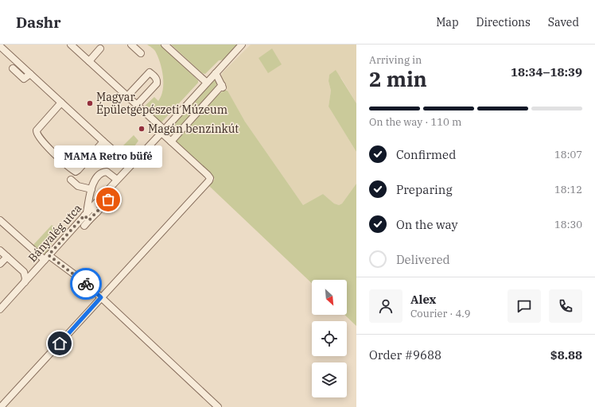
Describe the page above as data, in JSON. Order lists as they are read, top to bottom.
{
  "streets": {
    "street": ["Bányalég utca"]
  },
  "places": ["Magyar Épületgépészeti Múzeum", "Magán benzinkút", "MAMA Retro büfé"],
  "north": "bottom right",
  "page": {
    "header": "Dashr",
    "nav": ["Map", "Directions", "Saved"],
    "heading": ["2 min", "Arriving in", "18:34–18:39"],
    "panel": [
      "Alex",
      "Courier · 4.9",
      "Order #9688",
      "$8.88"
    ],
    "bar": "On the way · 110 m",
    "list": [
      ["Confirmed", "18:07"],
      ["Preparing", "18:12"],
      ["On the way", "18:30"],
      "Delivered"
    ],
    "bubble": "MAMA Retro büfé"
  }
}
